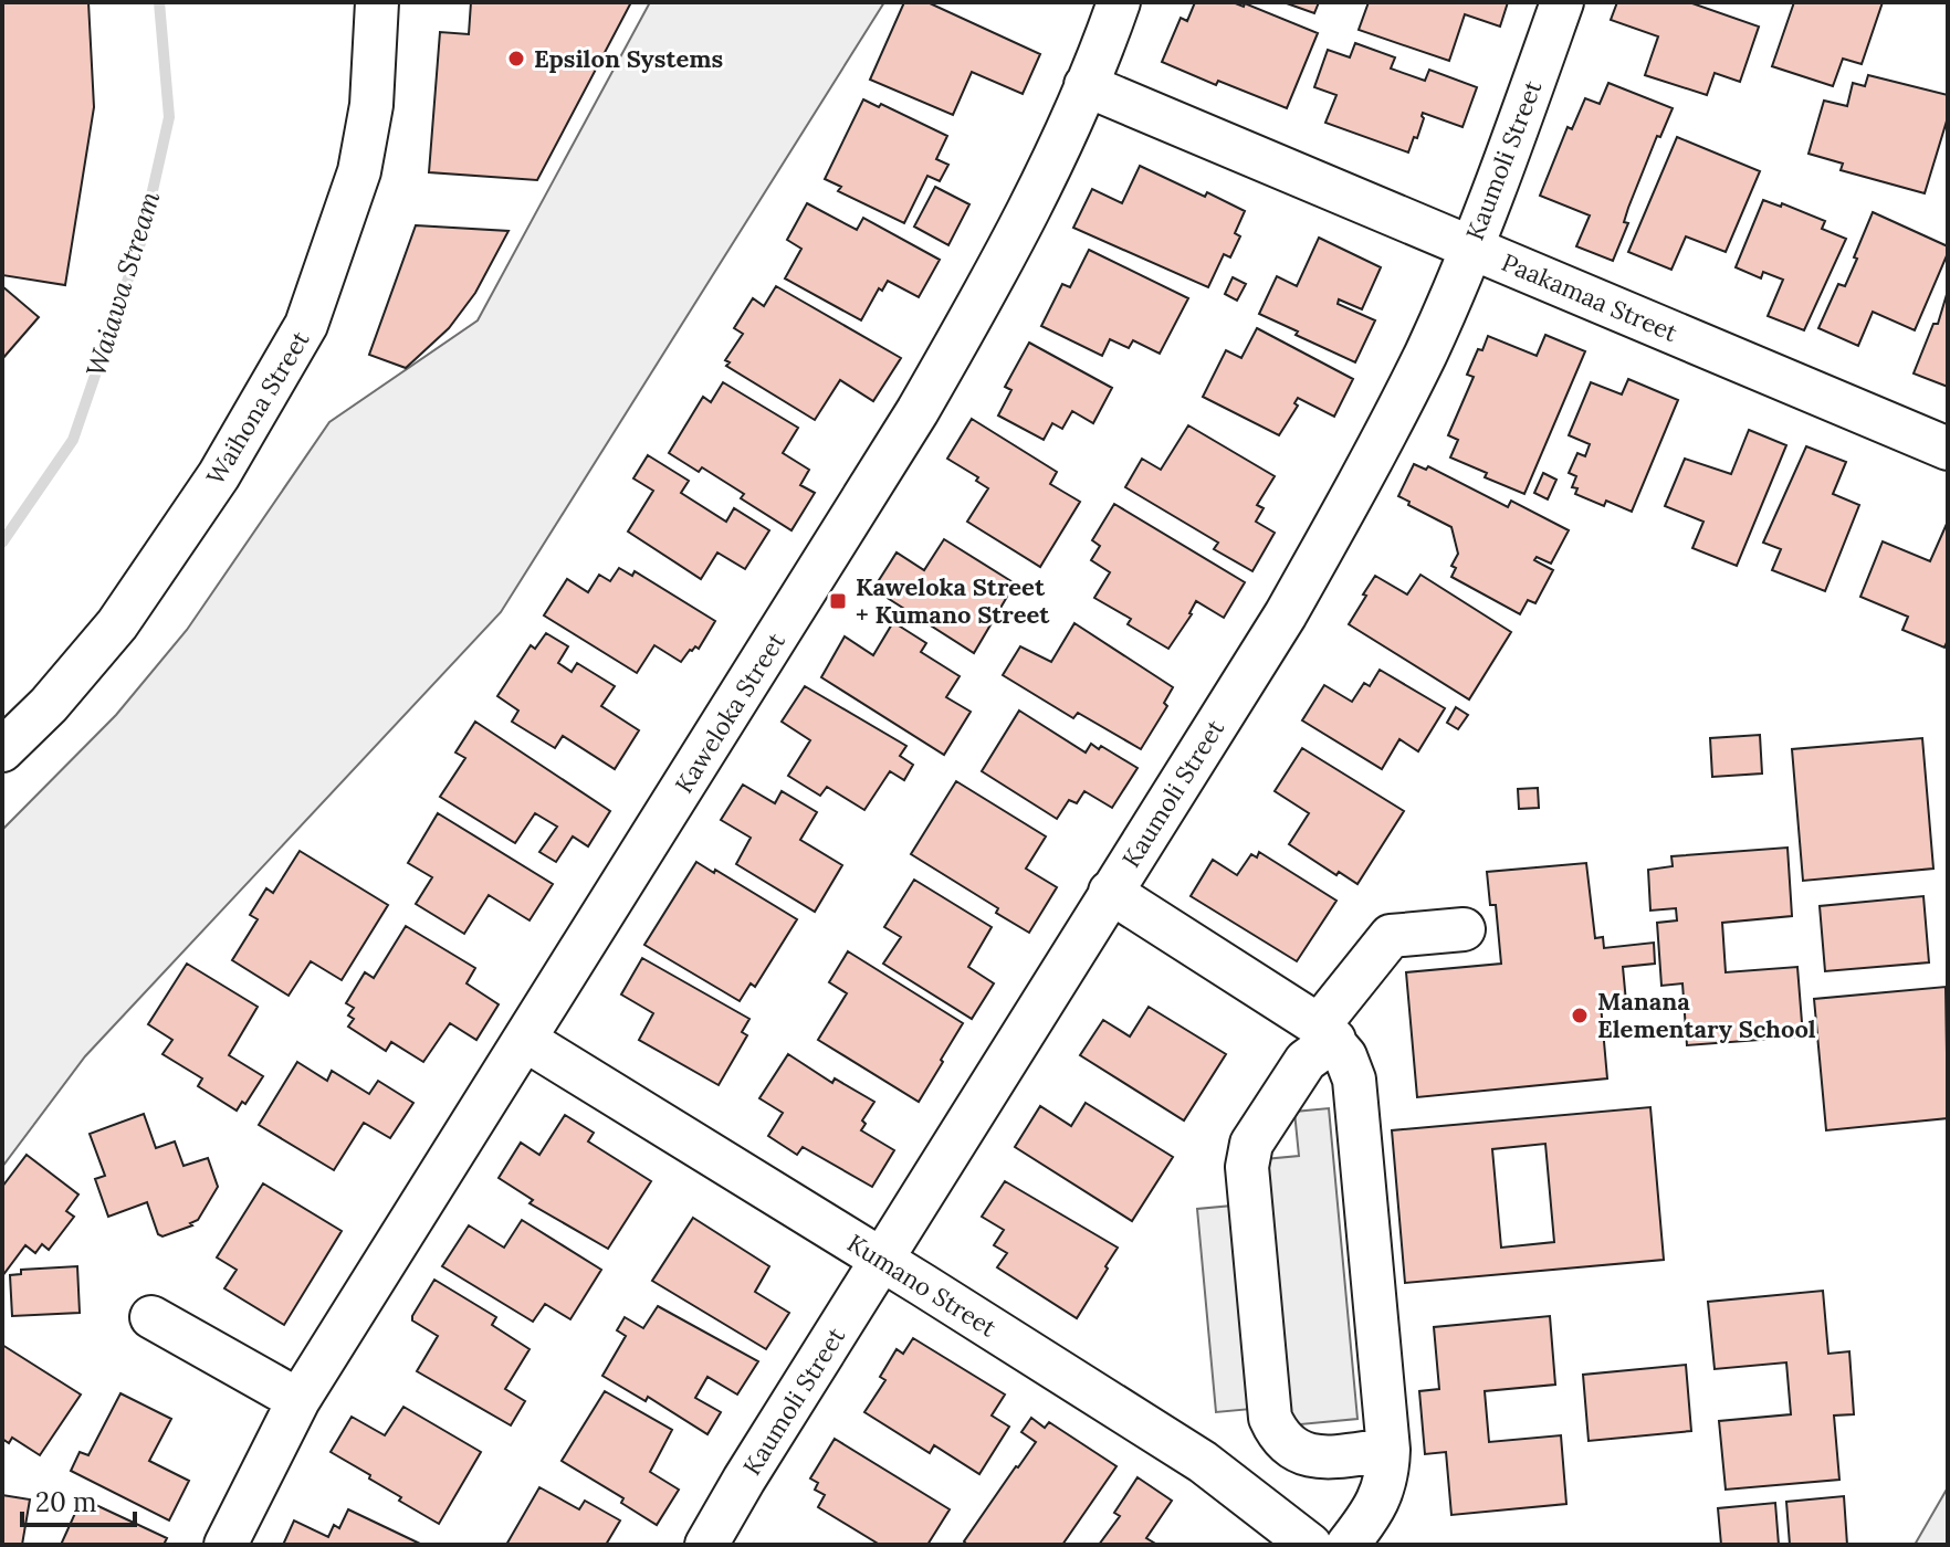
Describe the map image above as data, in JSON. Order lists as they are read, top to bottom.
{
  "streets": {
    "street": [
      "Kaumoli Street",
      "Paakamaa Street",
      "Waihona Street",
      "Kaweloka Street",
      "Kumano Street"
    ]
  },
  "crossings": [
    ["Kaumoli Street", "Paakamaa Street"],
    ["Kaumoli Street", "Kumano Street"],
    ["Paakamaa Street", "Kaweloka Street"],
    ["Kaweloka Street", "Kumano Street"]
  ],
  "water": ["Waiawa Stream"],
  "places": {
    "other": ["Epsilon Systems", "Manana Elementary School"],
    "transit": ["Kaweloka Street + Kumano Street"]
  },
  "scale_bar": "20 m"
}
